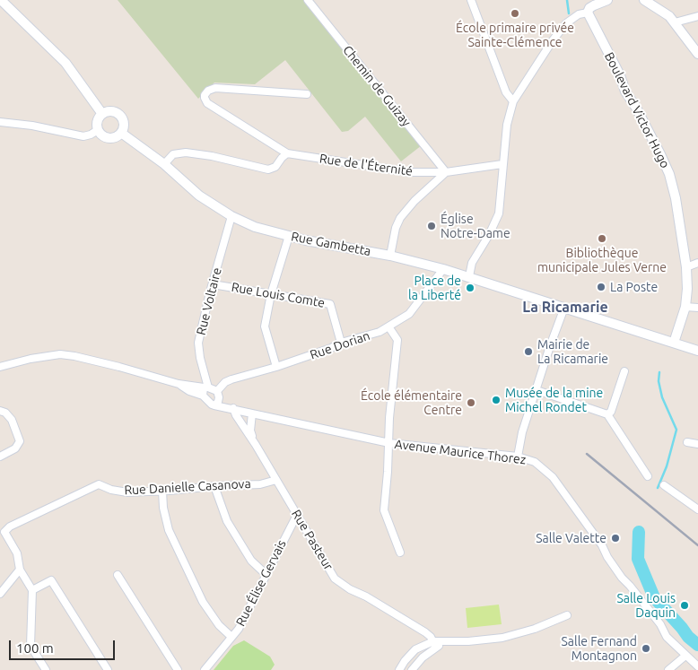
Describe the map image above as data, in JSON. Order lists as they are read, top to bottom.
{
  "streets": {
    "main road": ["Boulevard Victor Hugo", "Rue Gambetta"],
    "street": [
      "Chemin de Guizay",
      "Rue de l'Éternité",
      "Rue Louis Comte",
      "Rue Voltaire",
      "Rue Dorian",
      "Avenue Maurice Thorez",
      "Rue Danielle Casanova",
      "Rue Pasteur",
      "Rue Élise Gervais"
    ]
  },
  "crossings": [
    ["Chemin de Guizay", "Rue de l'Éternité"],
    ["Boulevard Victor Hugo", "Rue Gambetta"],
    ["Rue Gambetta", "Rue Voltaire"],
    ["Rue Gambetta", "Rue Dorian"],
    ["Rue Louis Comte", "Rue Voltaire"],
    ["Rue Louis Comte", "Rue Dorian"],
    ["Rue Voltaire", "Avenue Maurice Thorez"],
    ["Rue Dorian", "Avenue Maurice Thorez"],
    ["Avenue Maurice Thorez", "Rue Pasteur"],
    ["Rue Danielle Casanova", "Rue Pasteur"],
    ["Rue Pasteur", "Rue Élise Gervais"]
  ],
  "districts": ["La Ricamarie"],
  "places": [
    "École primaire privée Sainte-Clémence",
    "Église Notre-Dame",
    "Bibliothèque municipale Jules Verne",
    "La Poste",
    "Place de la Liberté",
    "Mairie de La Ricamarie",
    "Musée de la mine Michel Rondet",
    "École élémentaire Centre",
    "Salle Valette",
    "Salle Louis Daquin",
    "Salle Fernand Montagnon"
  ],
  "scale_bar": "100 m"
}
